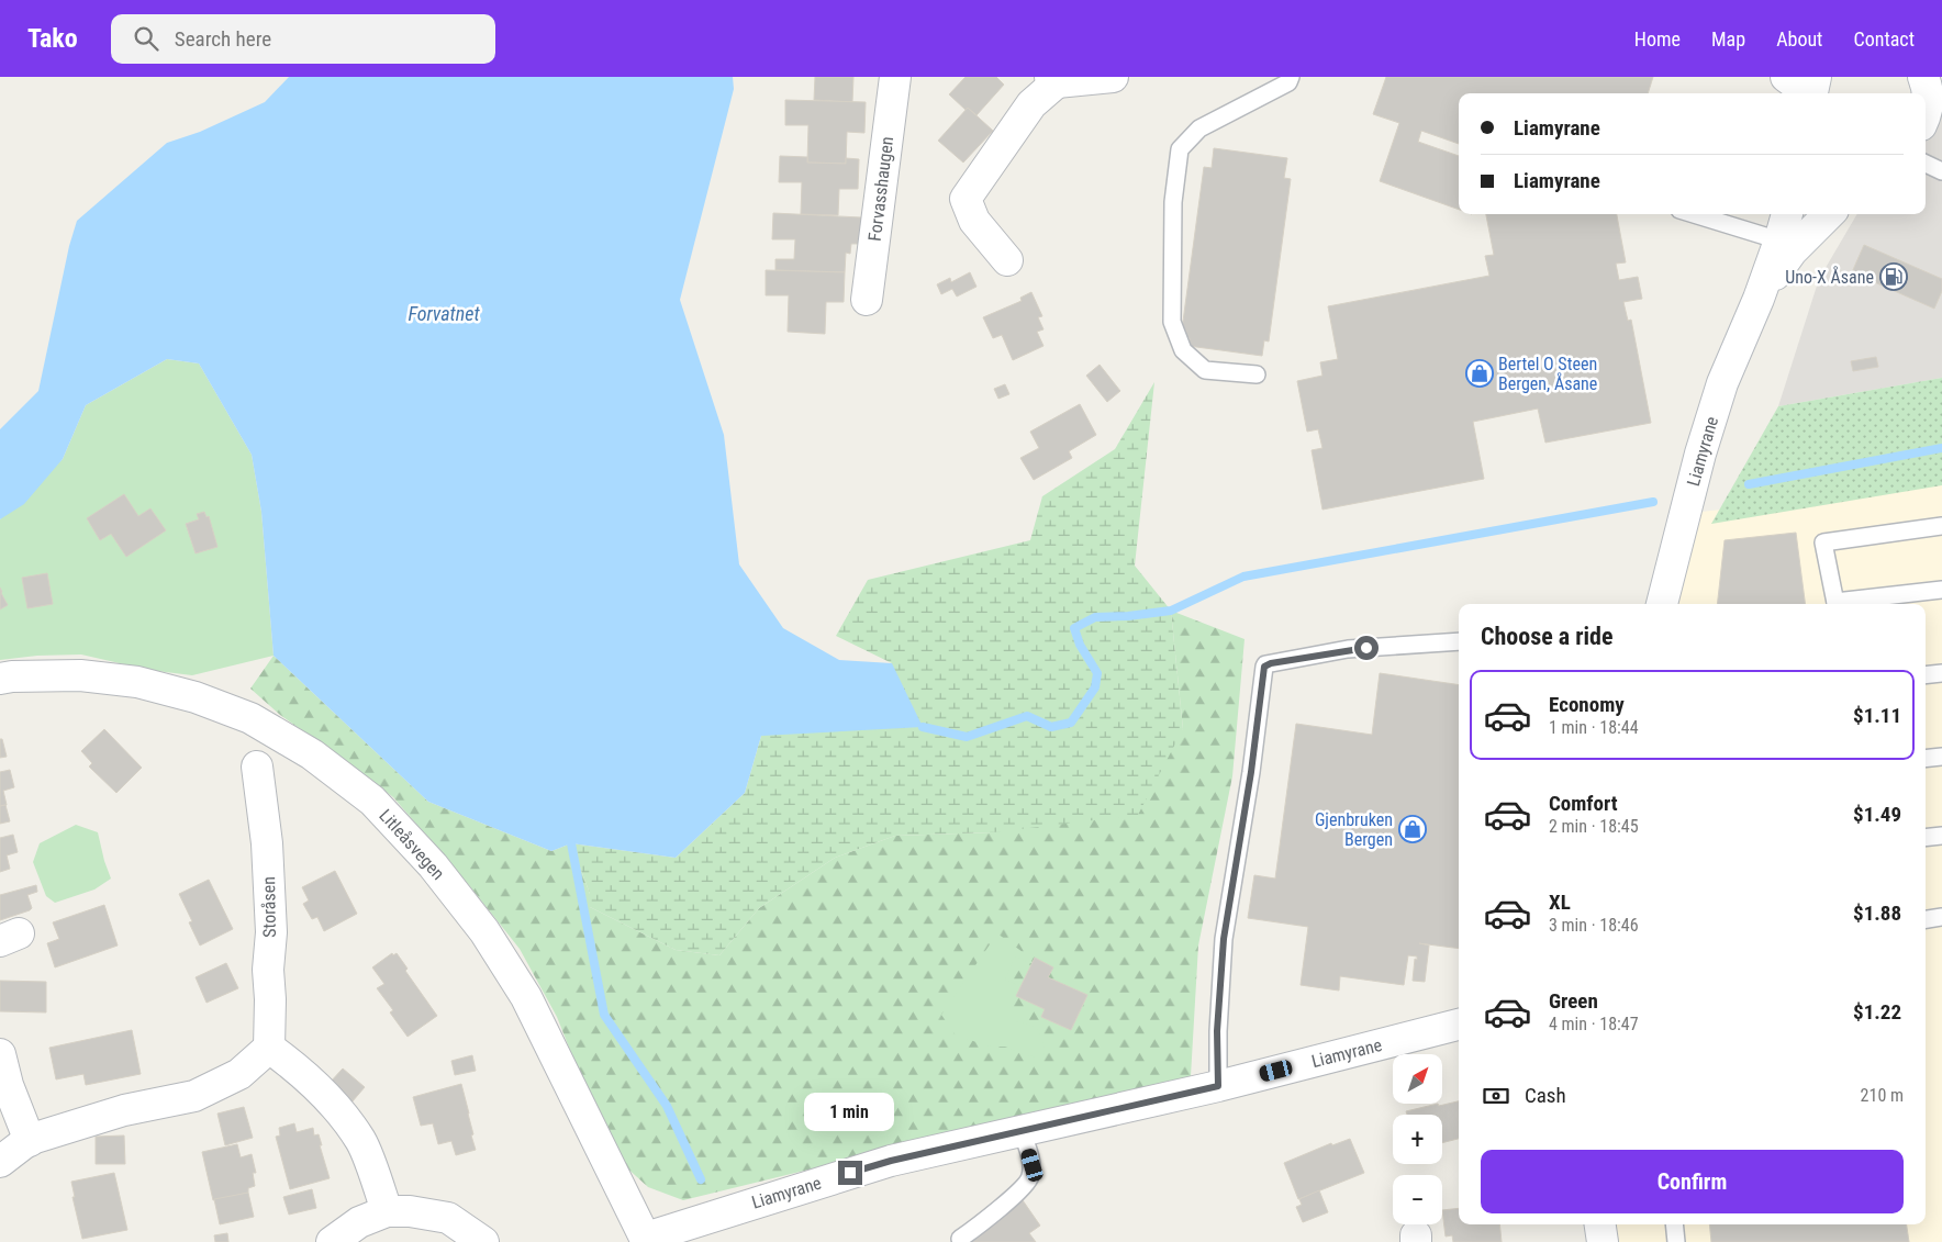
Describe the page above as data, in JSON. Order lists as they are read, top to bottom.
{
  "streets": {
    "street": [
      "Forvasshaugen",
      "Liamyrane",
      "Litleåsvegen",
      "Storåsen"
    ]
  },
  "crossings": [
    ["Liamyrane", "Litleåsvegen"]
  ],
  "water": ["Forvatnet"],
  "places": {
    "fuel station": ["Uno-X Åsane"],
    "shop": ["Bertel O Steen Bergen, Åsane", "Gjenbruken Bergen"]
  },
  "north": "top right",
  "page": {
    "header": "Tako",
    "search": "Search here",
    "nav": [
      "Home",
      "Map",
      "About",
      "Contact"
    ],
    "banner": ["Liamyrane", "Liamyrane"],
    "heading": "Choose a ride",
    "list": [
      {
        "name": "Economy",
        "note": "1 min · 18:44",
        "value": "$1.11"
      },
      {
        "name": "Comfort",
        "note": "2 min · 18:45",
        "value": "$1.49"
      },
      {
        "name": "XL",
        "note": "3 min · 18:46",
        "value": "$1.88"
      },
      {
        "name": "Green",
        "note": "4 min · 18:47",
        "value": "$1.22"
      }
    ],
    "map_buttons": ["+", "−"],
    "pay": ["Cash", "210 m"],
    "bubble": "1 min",
    "buttons": "Confirm"
  }
}
